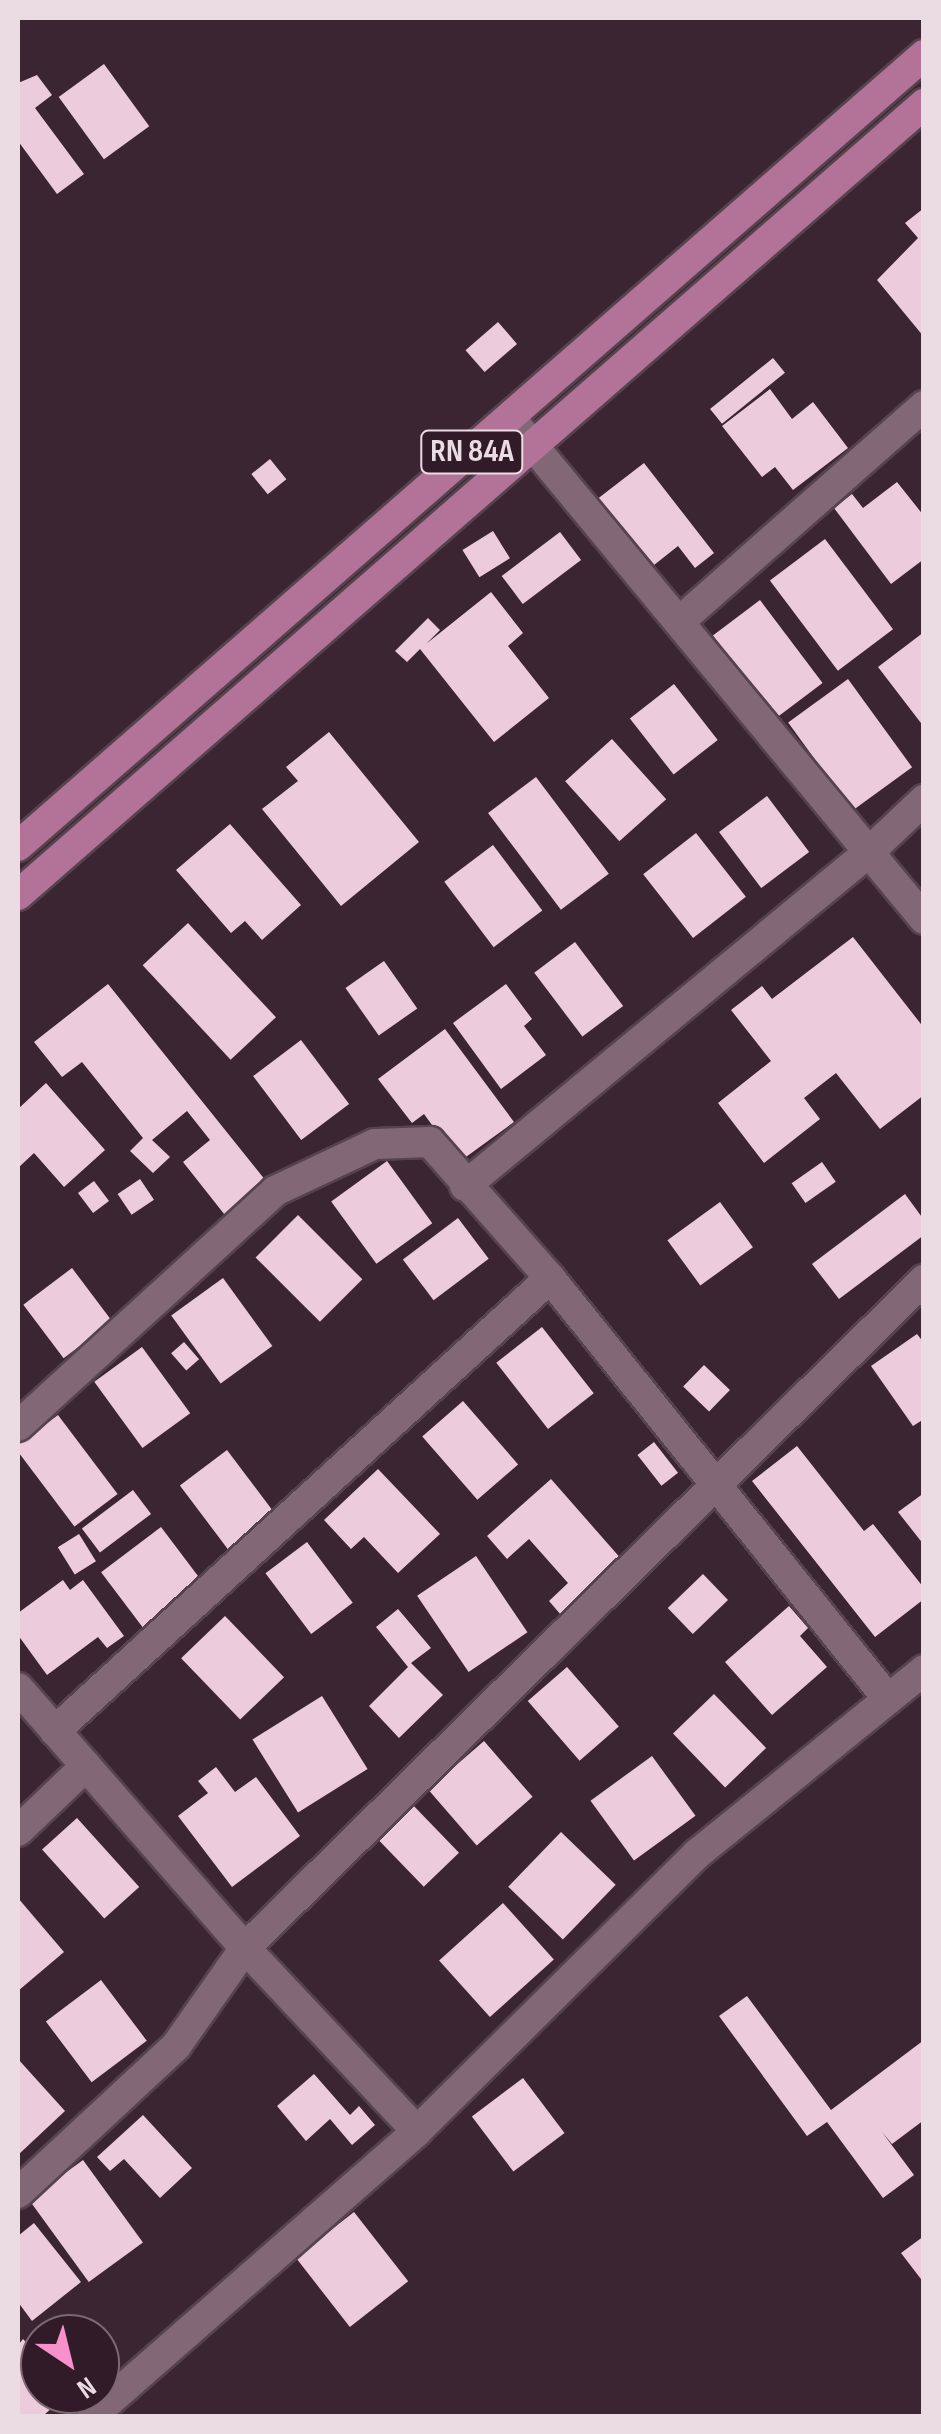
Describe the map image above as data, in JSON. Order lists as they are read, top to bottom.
{
  "streets": {
    "main road": ["RN 84A"]
  },
  "north": "bottom right"
}
